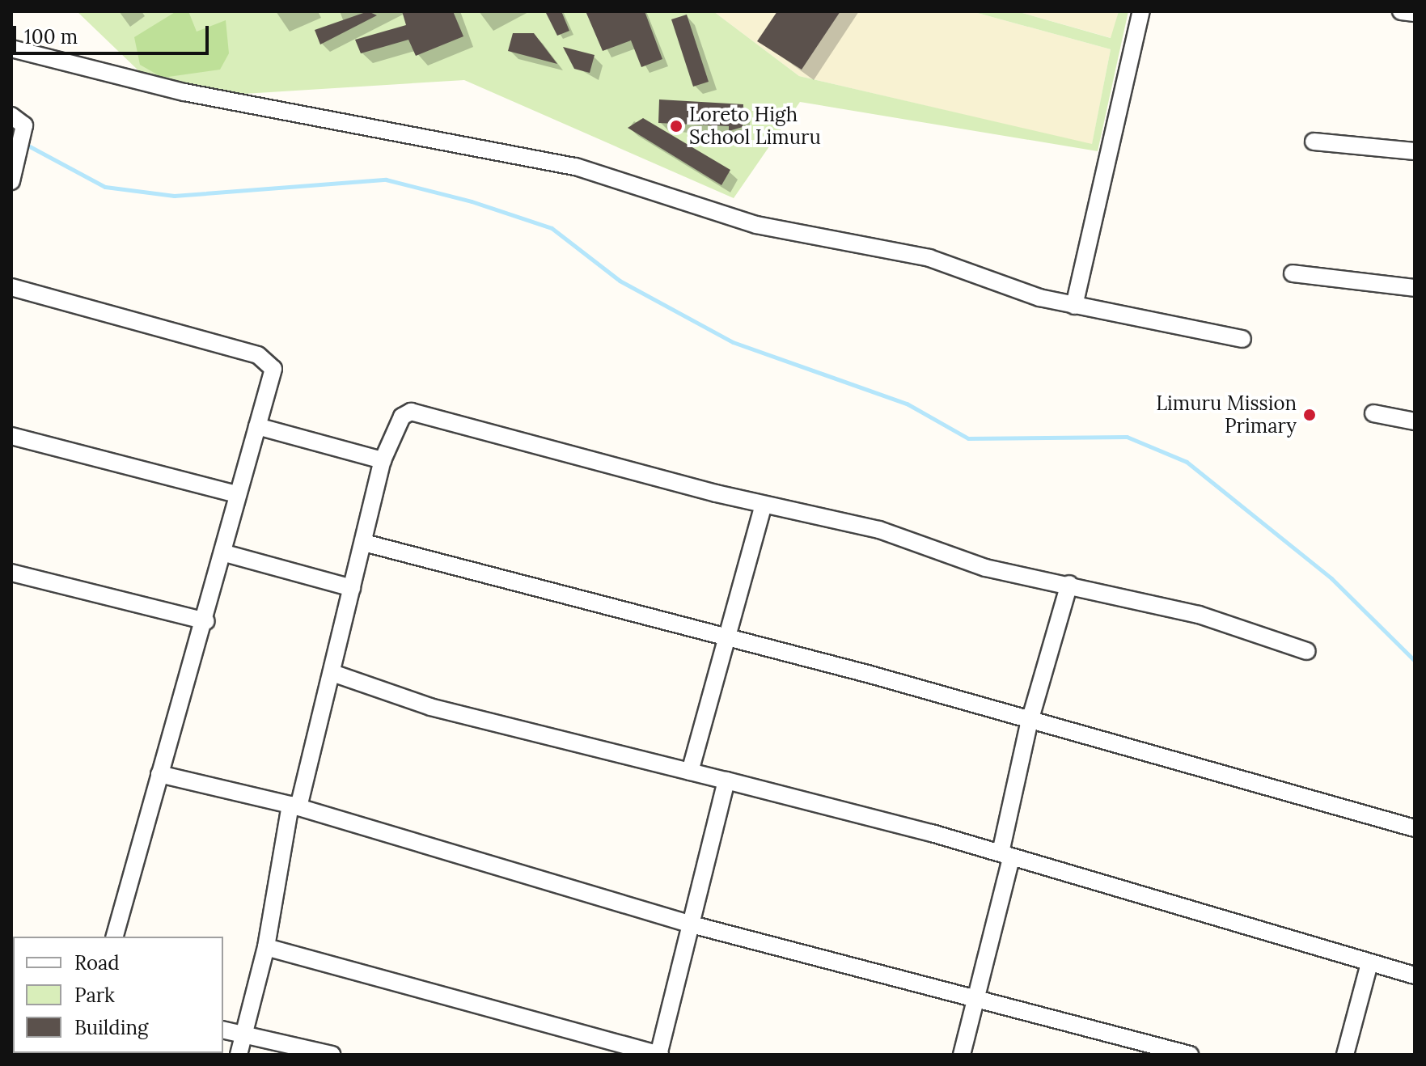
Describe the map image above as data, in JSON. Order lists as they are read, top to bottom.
{
  "places": ["Loreto High School Limuru", "Limuru Mission Primary"],
  "legend": ["Road", "Park", "Building"],
  "scale_bar": "100 m"
}
